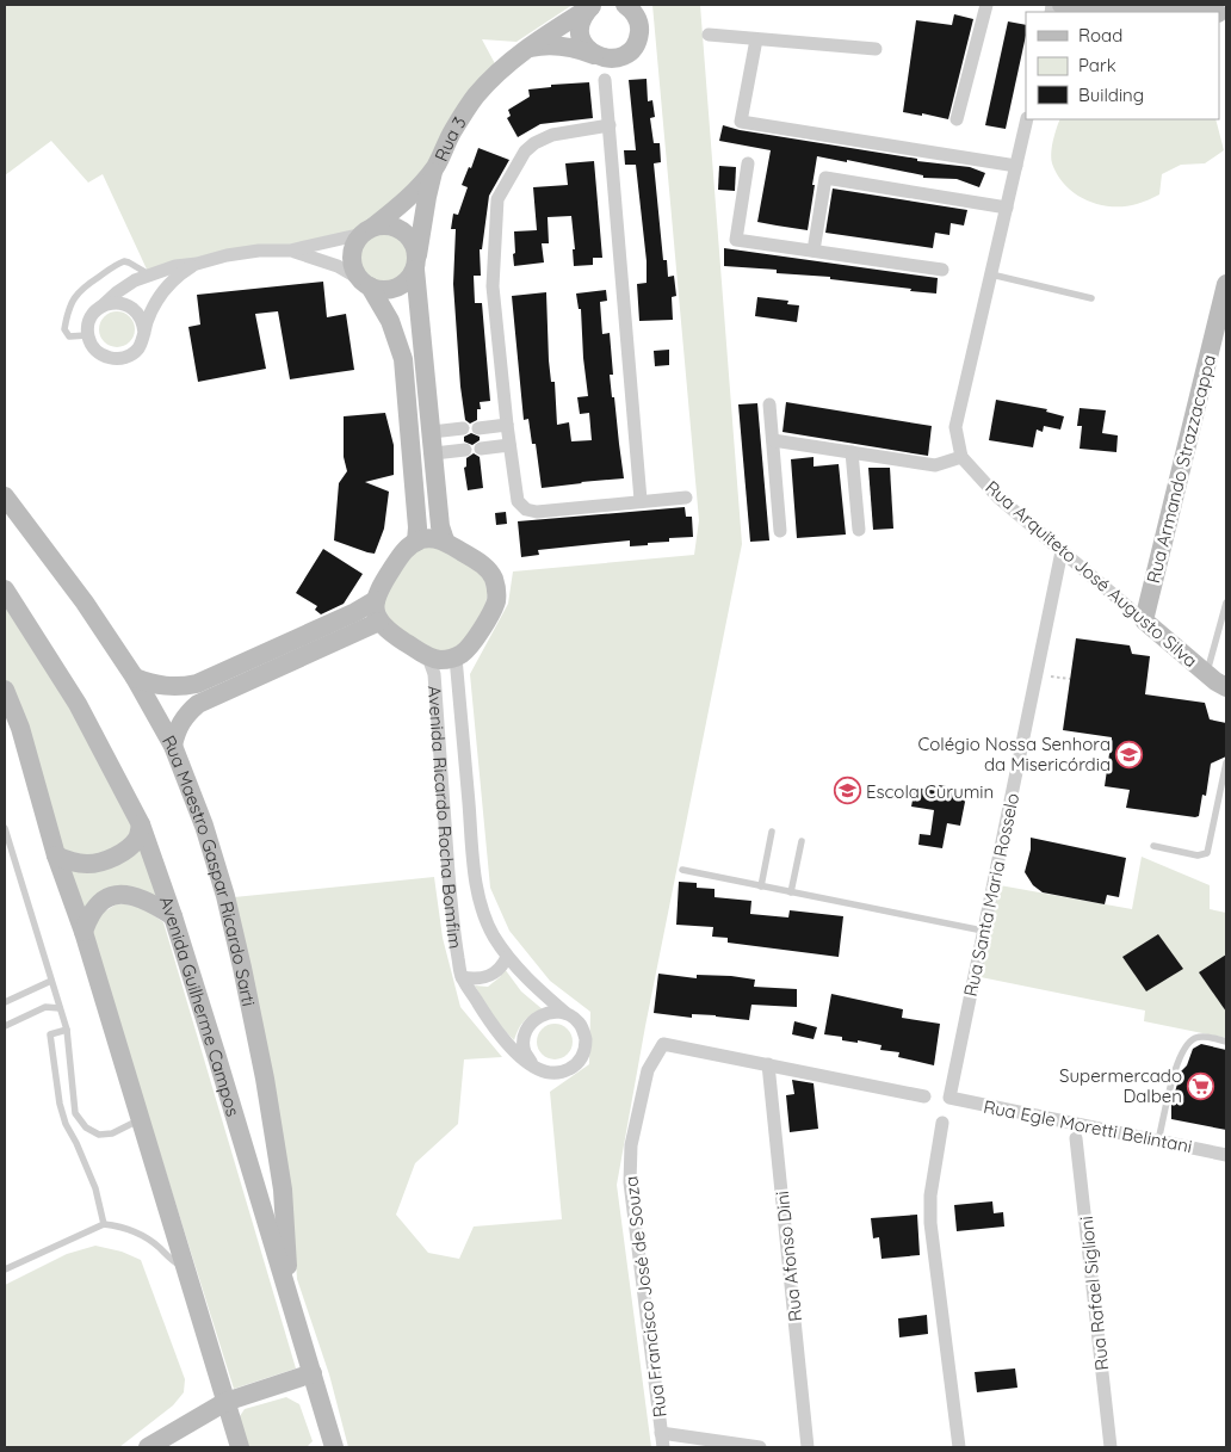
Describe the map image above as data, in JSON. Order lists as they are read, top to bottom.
{
  "streets": {
    "street": [
      "Rua 3",
      "Rua Armando Strazzacappa",
      "Rua Arquiteto José Augusto Silva",
      "Avenida Ricardo Rocha Bomfim",
      "Rua Maestro Gaspar Ricardo Sarti",
      "Rua Santa Maria Rosselo",
      "Avenida Guilherme Campos",
      "Rua Egle Moretti Belintani",
      "Rua Afonso Dini",
      "Rua Rafael Siglioni",
      "Rua Francisco José de Souza"
    ]
  },
  "crossings": [
    ["Rua Armando Strazzacappa", "Rua Arquiteto José Augusto Silva"],
    ["Rua Arquiteto José Augusto Silva", "Rua Santa Maria Rosselo"],
    ["Rua Maestro Gaspar Ricardo Sarti", "Avenida Guilherme Campos"],
    ["Rua Santa Maria Rosselo", "Rua Egle Moretti Belintani"],
    ["Rua Afonso Dini", "Rua Francisco José de Souza"]
  ],
  "places": {
    "school or university": ["Colégio Nossa Senhora da Misericórdia", "Escola Curumin"],
    "supermarket": ["Supermercado Dalben"]
  },
  "legend": ["Road", "Park", "Building"]
}
